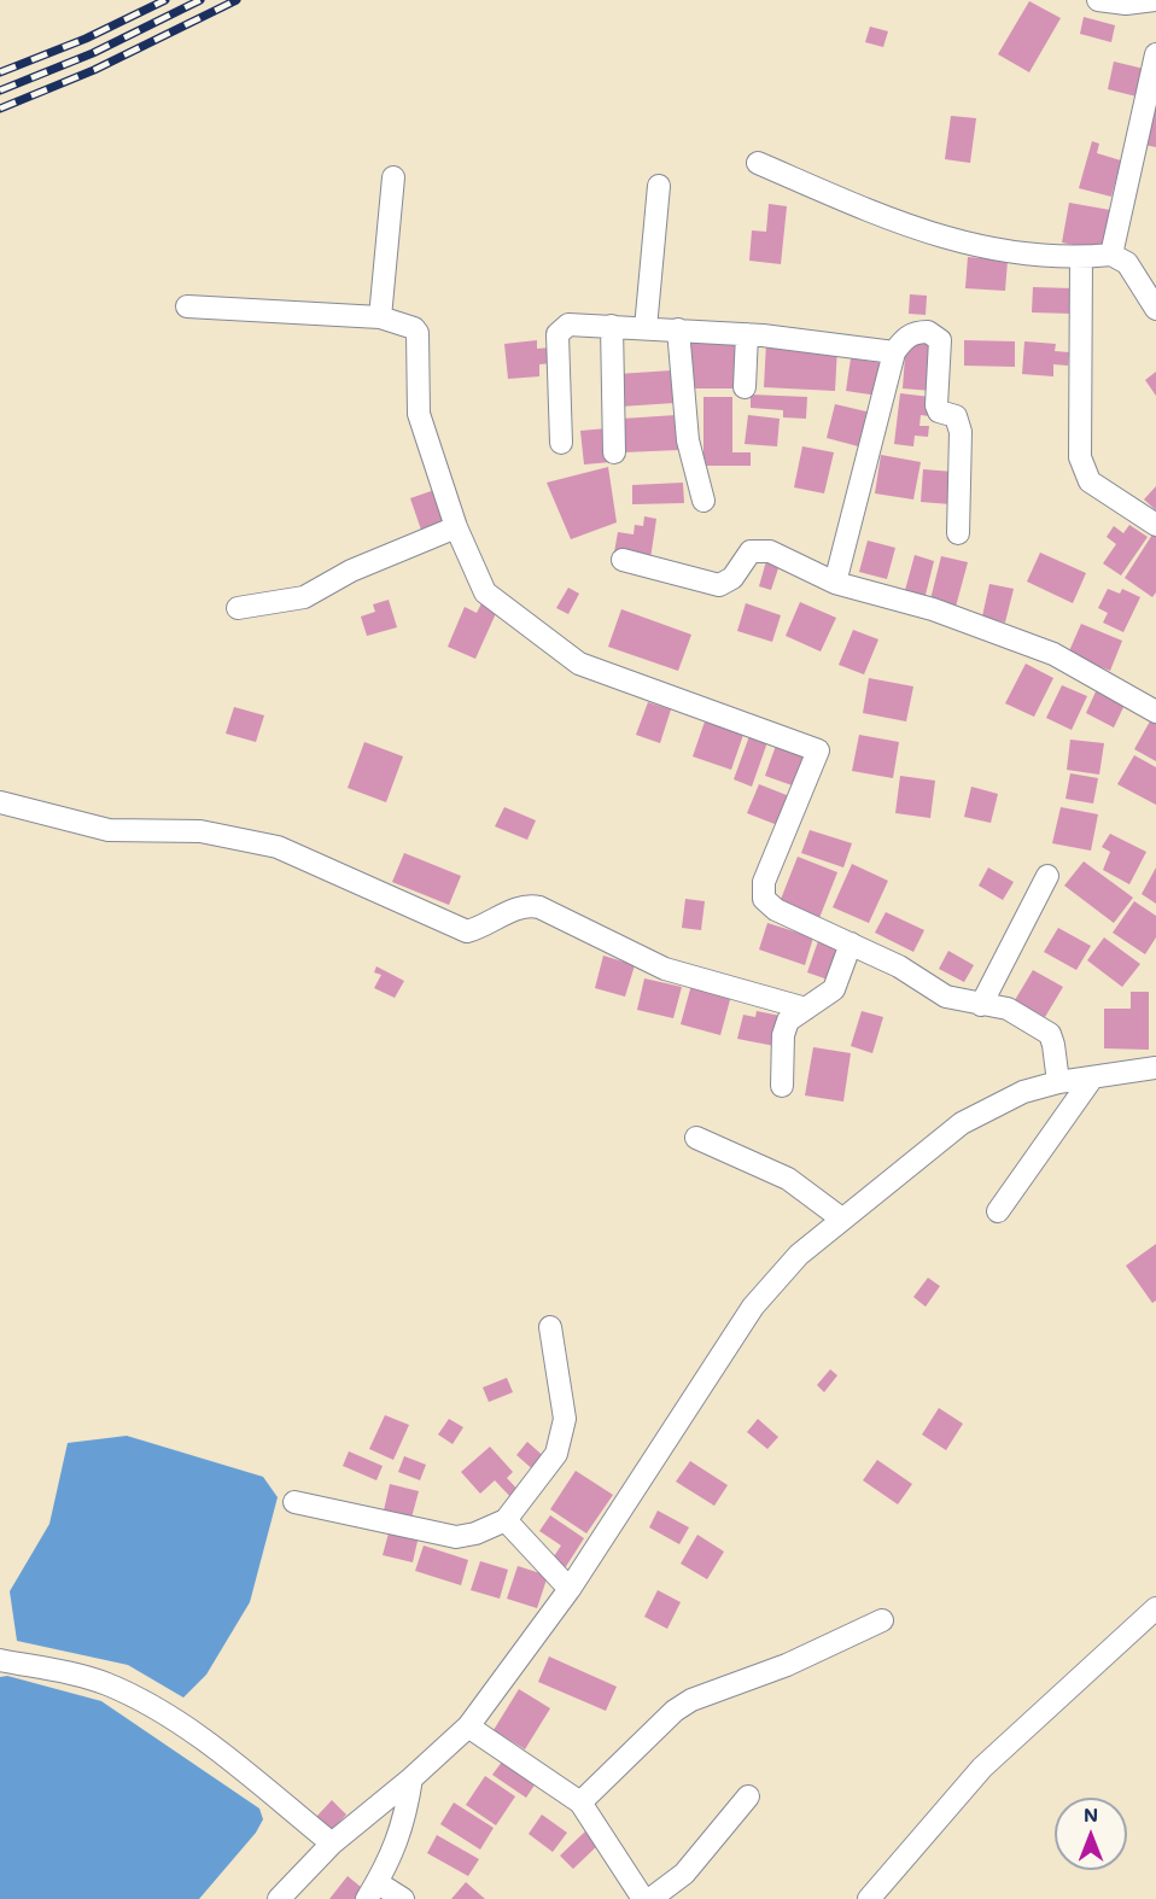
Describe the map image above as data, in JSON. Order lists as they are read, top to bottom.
{
  "north": "top"
}
